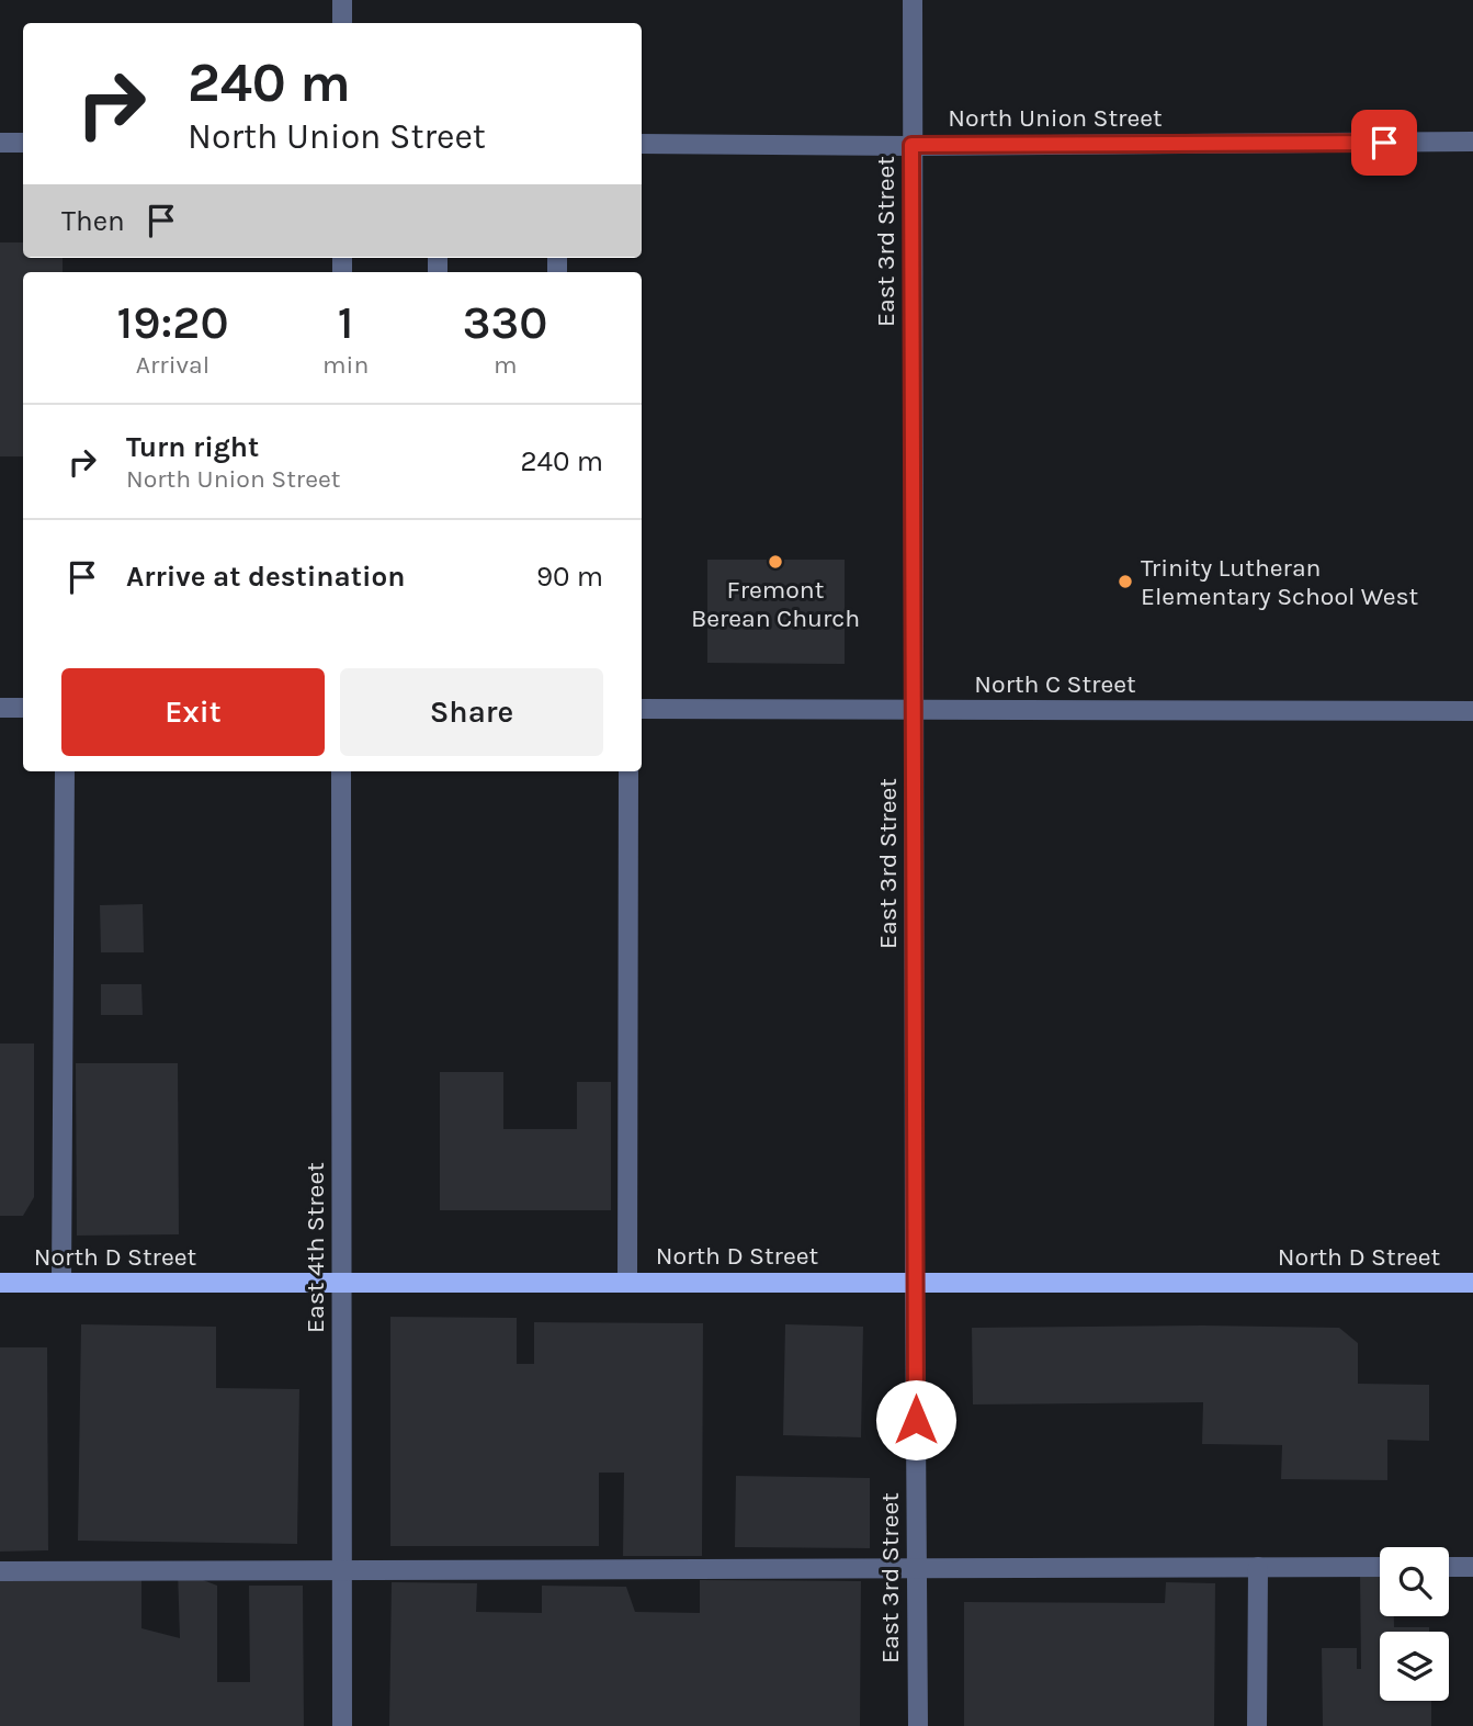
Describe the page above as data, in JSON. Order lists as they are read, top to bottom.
{
  "streets": {
    "main road": ["North D Street"],
    "street": [
      "North Union Street",
      "East 3rd Street",
      "North C Street",
      "East 4th Street"
    ]
  },
  "crossings": [
    ["North Union Street", "East 3rd Street"],
    ["East 3rd Street", "North C Street"],
    ["East 3rd Street", "North D Street"],
    ["East 4th Street", "North D Street"]
  ],
  "places": ["Fremont Berean Church", "Trinity Lutheran Elementary School West"],
  "page": {
    "turn": ["240 m", "North Union Street"],
    "then": "Then",
    "eta": [
      "19:20",
      "Arrival",
      "1",
      "min",
      "330",
      "m"
    ],
    "list": [
      {
        "name": "Turn right",
        "note": "North Union Street",
        "value": "240 m"
      },
      {
        "name": "Arrive at destination",
        "value": "90 m"
      }
    ],
    "buttons": ["Exit", "Share"]
  }
}
